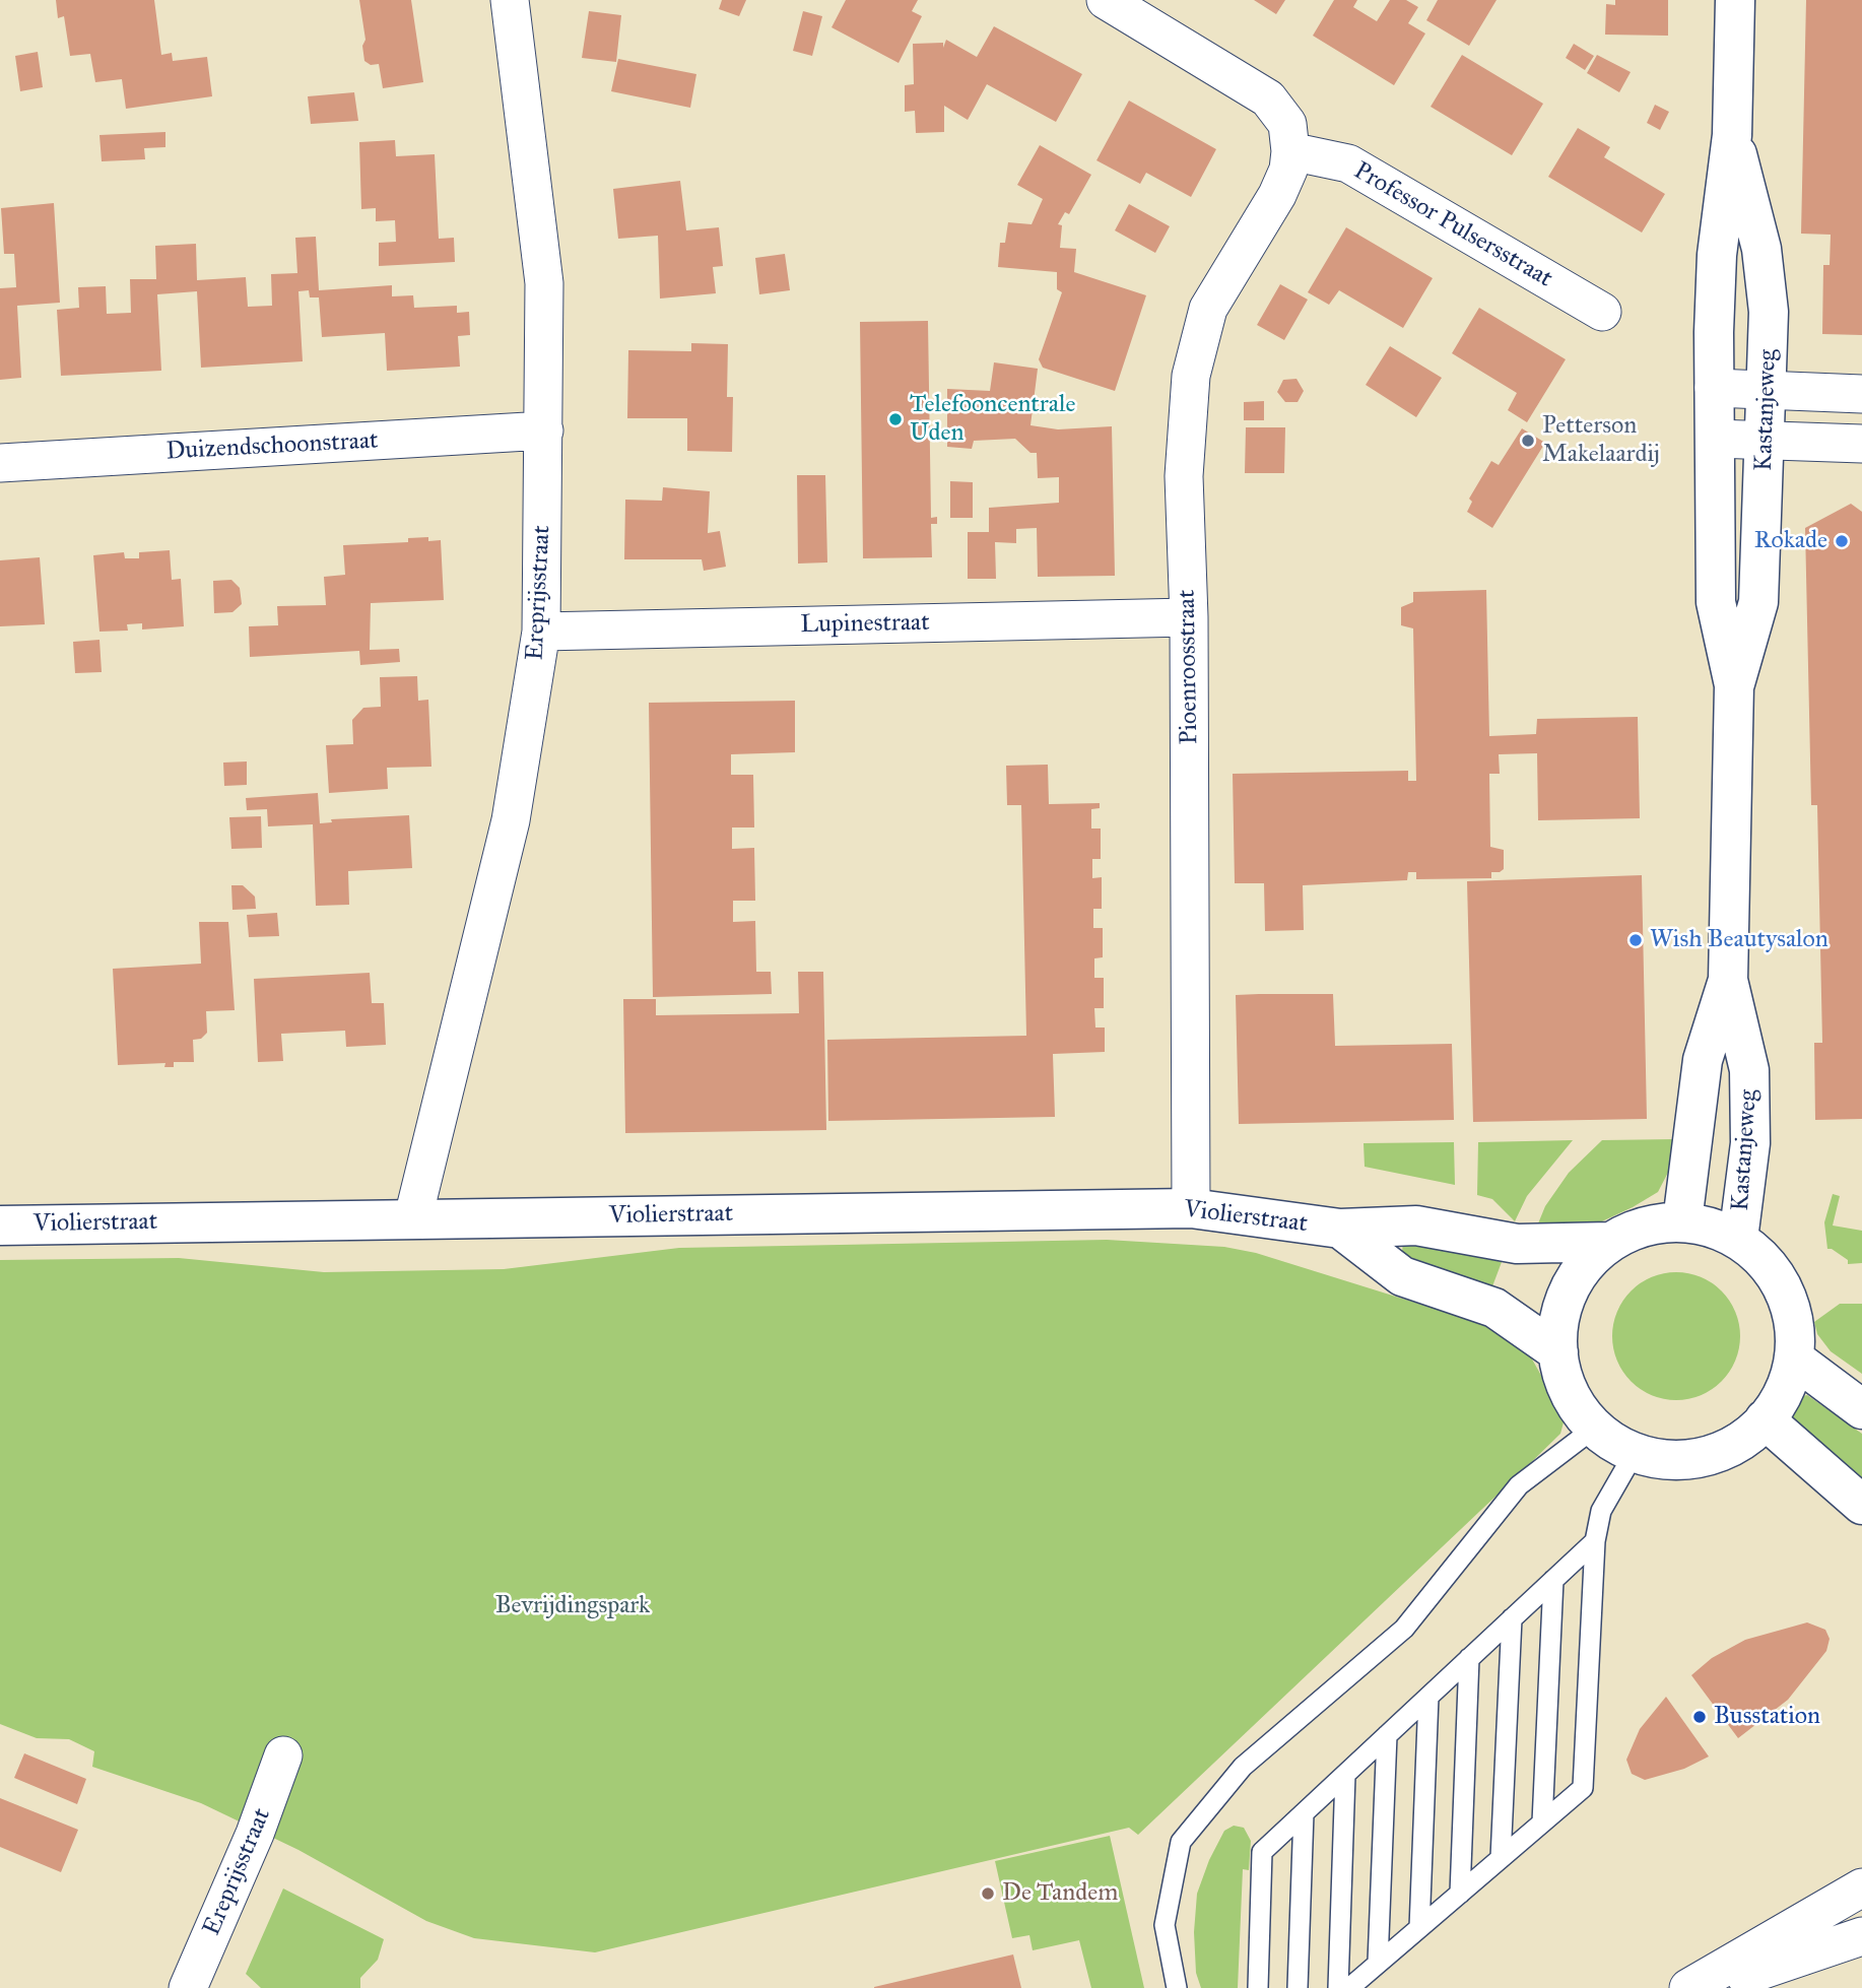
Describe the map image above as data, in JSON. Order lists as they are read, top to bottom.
{
  "streets": {
    "street": [
      "Professor Pulsersstraat",
      "Kastanjeweg",
      "Duizendschoonstraat",
      "Ereprijsstraat",
      "Lupinestraat",
      "Pioenroosstraat",
      "Violierstraat"
    ]
  },
  "crossings": [
    ["Professor Pulsersstraat", "Pioenroosstraat"],
    ["Kastanjeweg", "Violierstraat"],
    ["Duizendschoonstraat", "Ereprijsstraat"],
    ["Ereprijsstraat", "Lupinestraat"],
    ["Ereprijsstraat", "Violierstraat"],
    ["Lupinestraat", "Pioenroosstraat"],
    ["Pioenroosstraat", "Violierstraat"]
  ],
  "parks": ["Bevrijdingspark"],
  "places": [
    "Telefooncentrale Uden",
    "Petterson Makelaardij",
    "Rokade",
    "Wish Beautysalon",
    "Busstation",
    "De Tandem"
  ]
}
